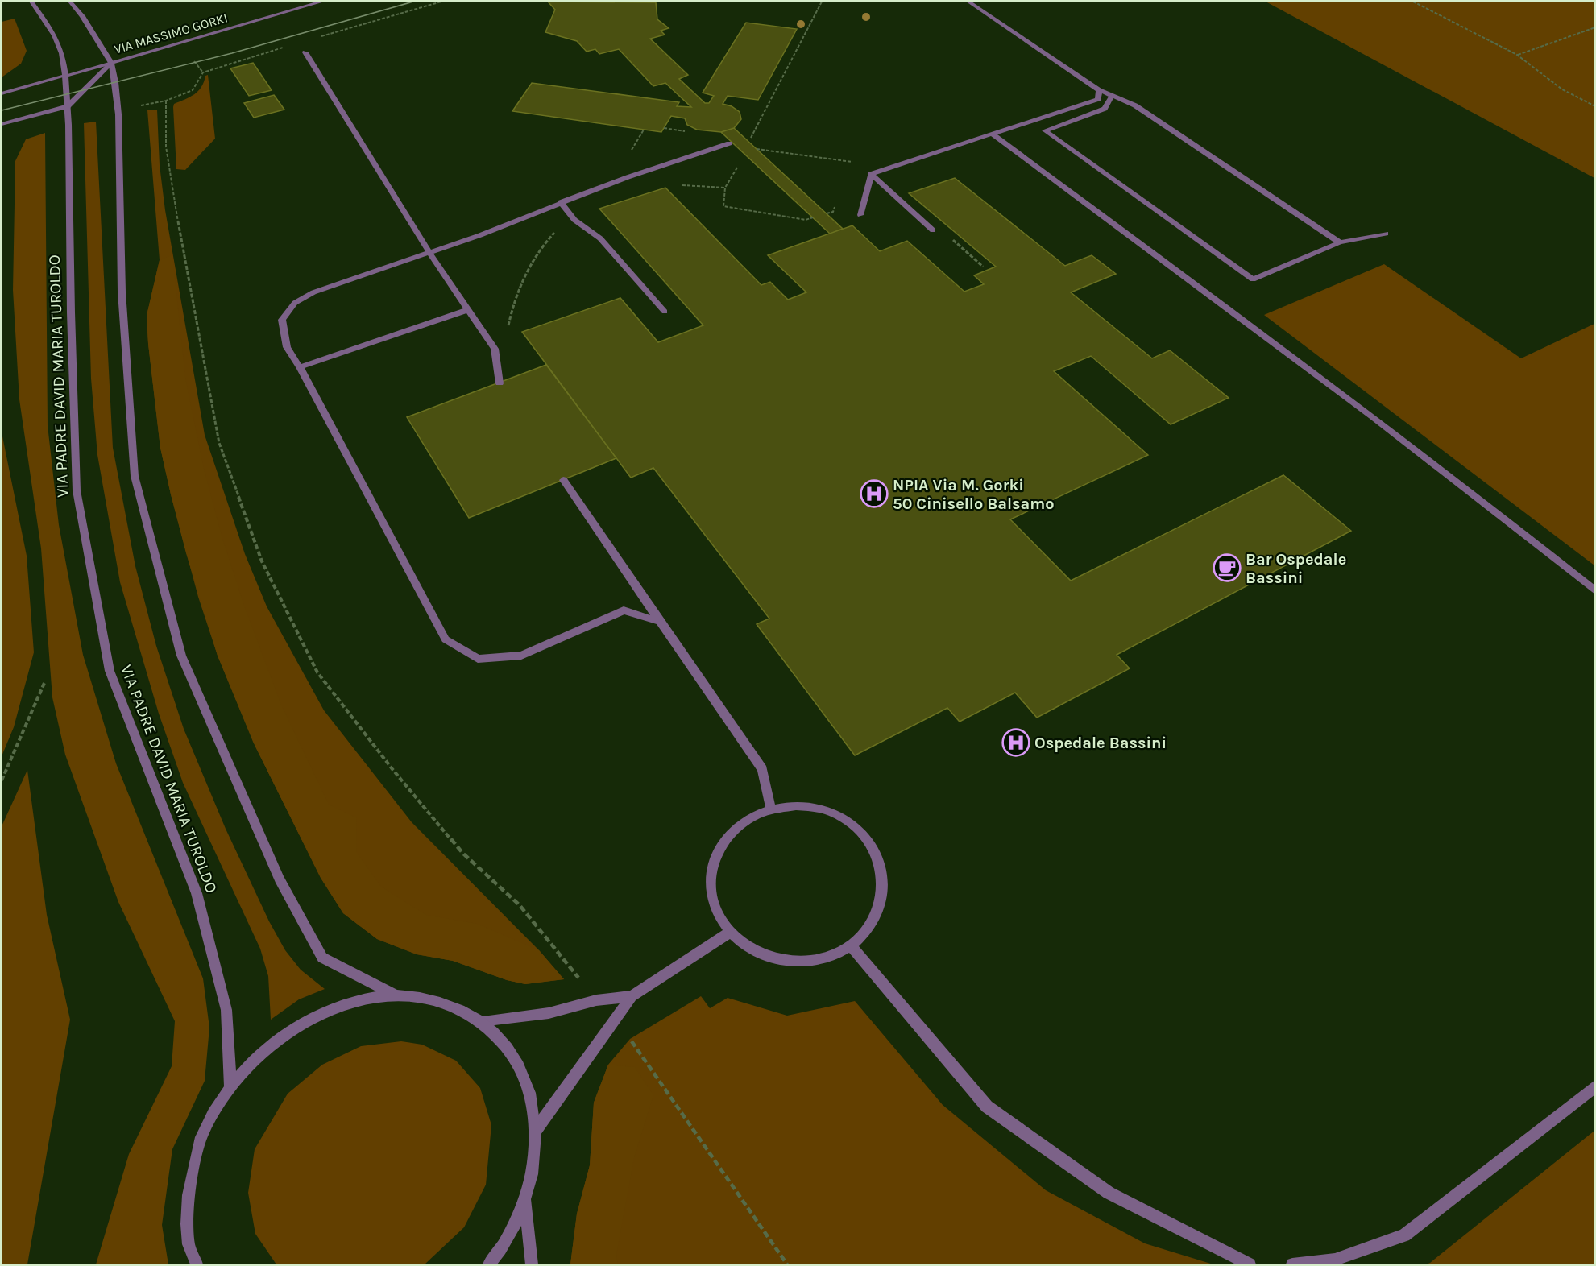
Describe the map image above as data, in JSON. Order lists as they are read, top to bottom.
{
  "streets": {
    "street": ["VIA MASSIMO GORKI", "VIA PADRE DAVID MARIA TUROLDO"]
  },
  "crossings": [
    ["VIA MASSIMO GORKI", "VIA PADRE DAVID MARIA TUROLDO"]
  ],
  "places": {
    "hospital": ["NPIA Via M. Gorki 50 Cinisello Balsamo", "Ospedale Bassini"],
    "cafe": ["Bar Ospedale Bassini"]
  }
}
